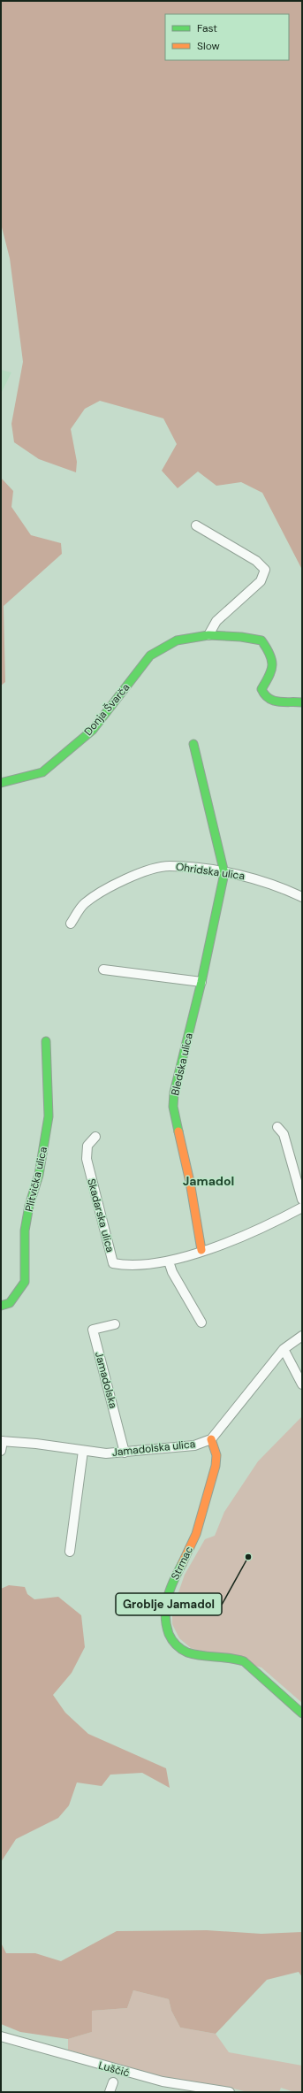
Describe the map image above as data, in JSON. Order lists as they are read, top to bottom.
{
  "streets": {
    "street": [
      "Donja Švarča",
      "Ohridska ulica",
      "Bledska ulica",
      "Plitvička ulica",
      "Skadarska ulica",
      "Jamadolska",
      "Jamadolska ulica",
      "Strmac",
      "Luščić"
    ]
  },
  "crossings": [
    ["Ohridska ulica", "Bledska ulica"],
    ["Bledska ulica", "Skadarska ulica"],
    ["Jamadolska", "Jamadolska ulica"],
    ["Jamadolska ulica", "Strmac"]
  ],
  "districts": ["Jamadol"],
  "places": ["Groblje Jamadol"],
  "legend": ["Fast", "Slow"]
}
